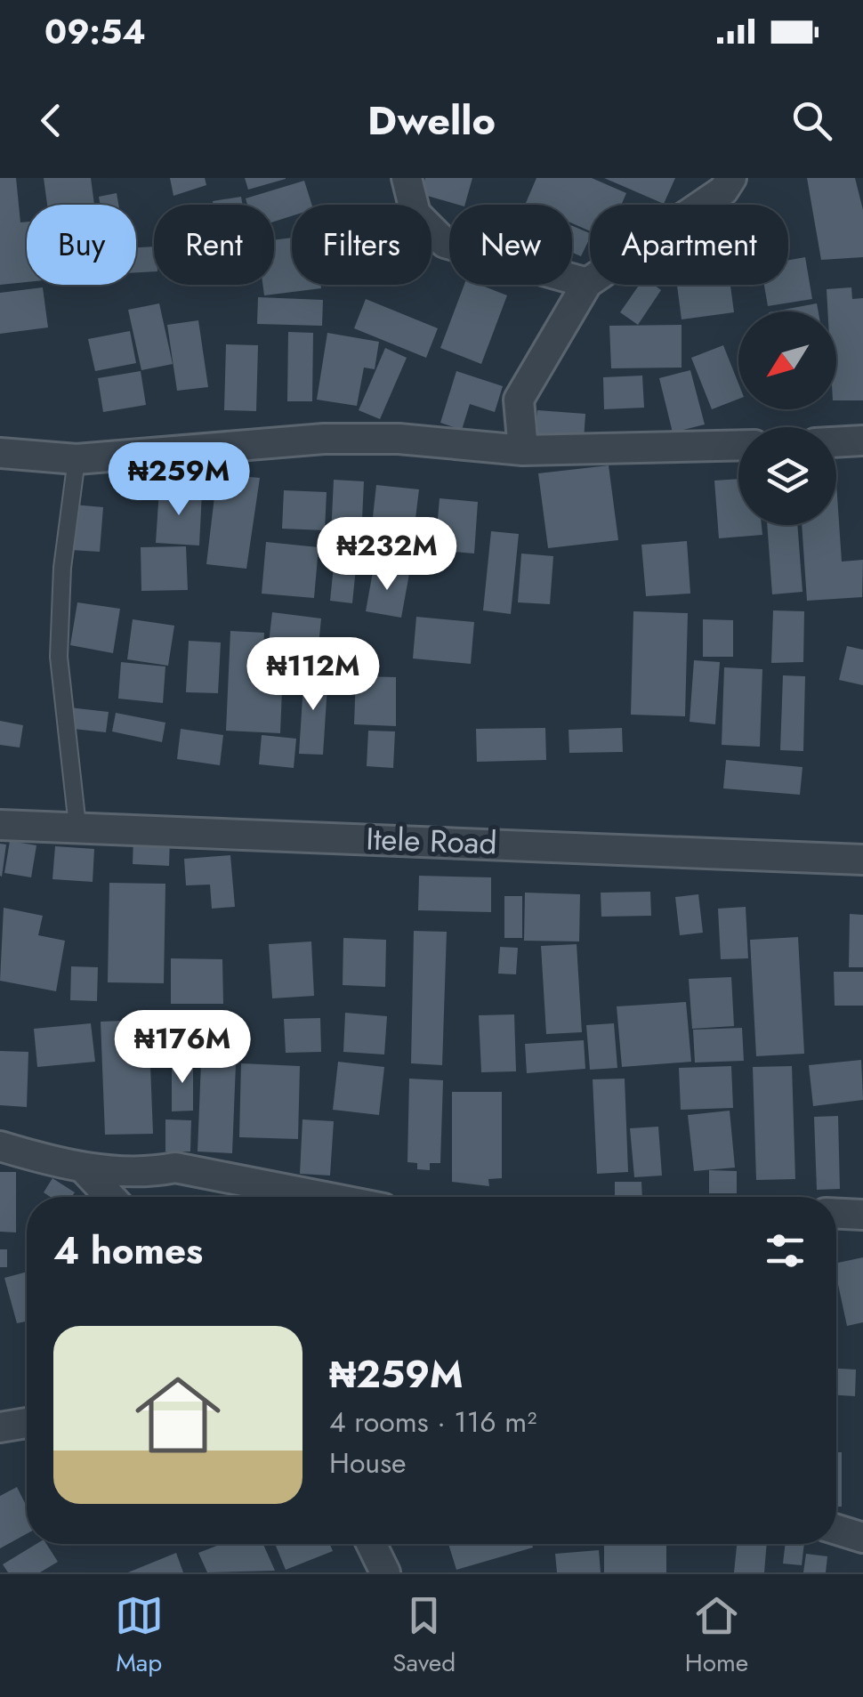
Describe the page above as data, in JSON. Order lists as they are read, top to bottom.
{
  "streets": {
    "street": ["Itele Road"]
  },
  "north": "bottom left",
  "page": {
    "status": "09:54",
    "header": "Dwello",
    "chip": [
      "Buy",
      "Rent",
      "Filters",
      "New",
      "Apartment"
    ],
    "price": [
      "₦259M",
      "₦232M",
      "₦112M",
      "₦176M"
    ],
    "heading": "4 homes",
    "list": [
      {
        "name": "₦259M",
        "note": "4 rooms · 116 m² · House"
      }
    ],
    "tabs": ["Map", "Saved", "Home"]
  }
}
